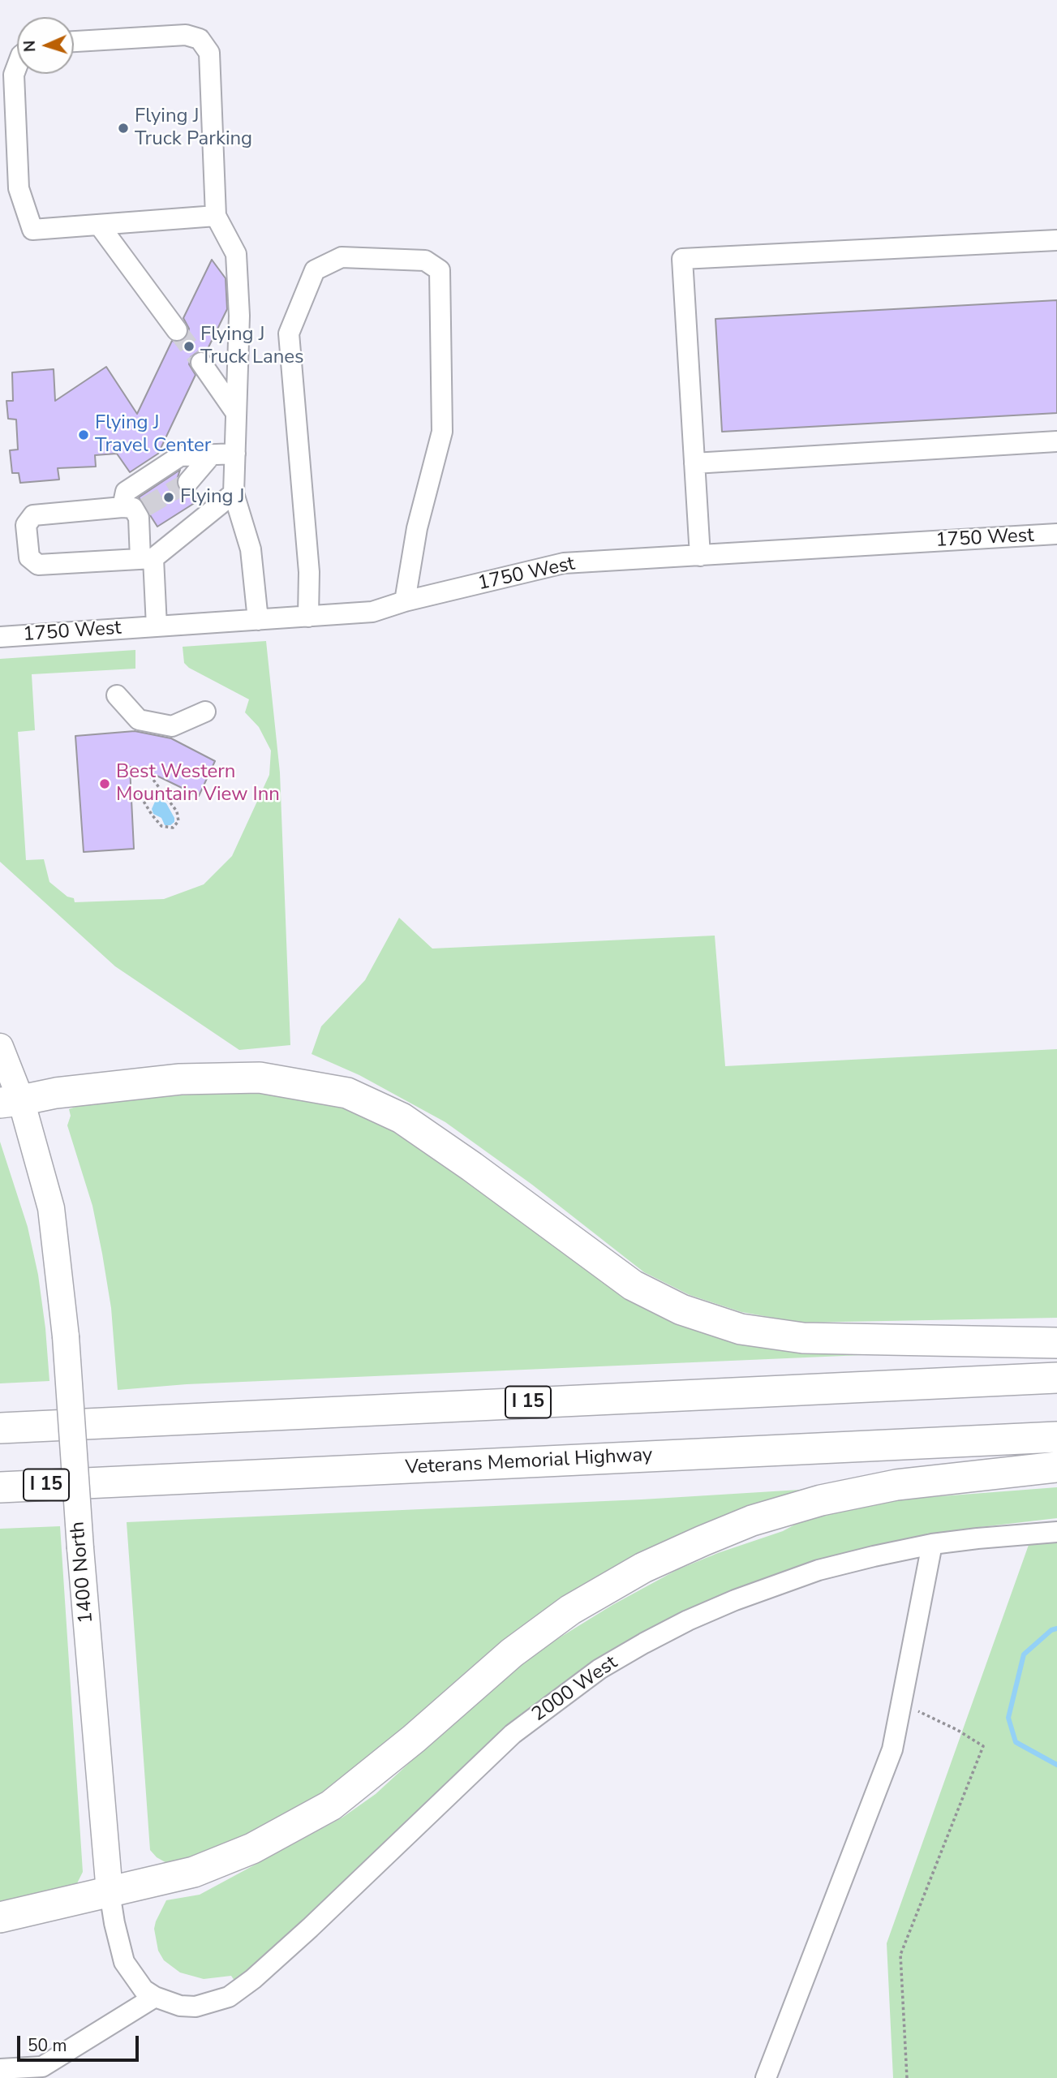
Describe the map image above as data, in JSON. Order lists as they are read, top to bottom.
{
  "streets": {
    "highway": ["I 15", "Veterans Memorial Highway"],
    "main road": ["1400 North"],
    "street": ["1750 West", "2000 West"]
  },
  "crossings": [
    ["1400 North", "2000 West"]
  ],
  "places": [
    "Flying J Truck Parking",
    "Flying J Truck Lanes",
    "Flying J Travel Center",
    "Flying J",
    "Best Western Mountain View Inn"
  ],
  "scale_bar": "50 m",
  "north": "left"
}
